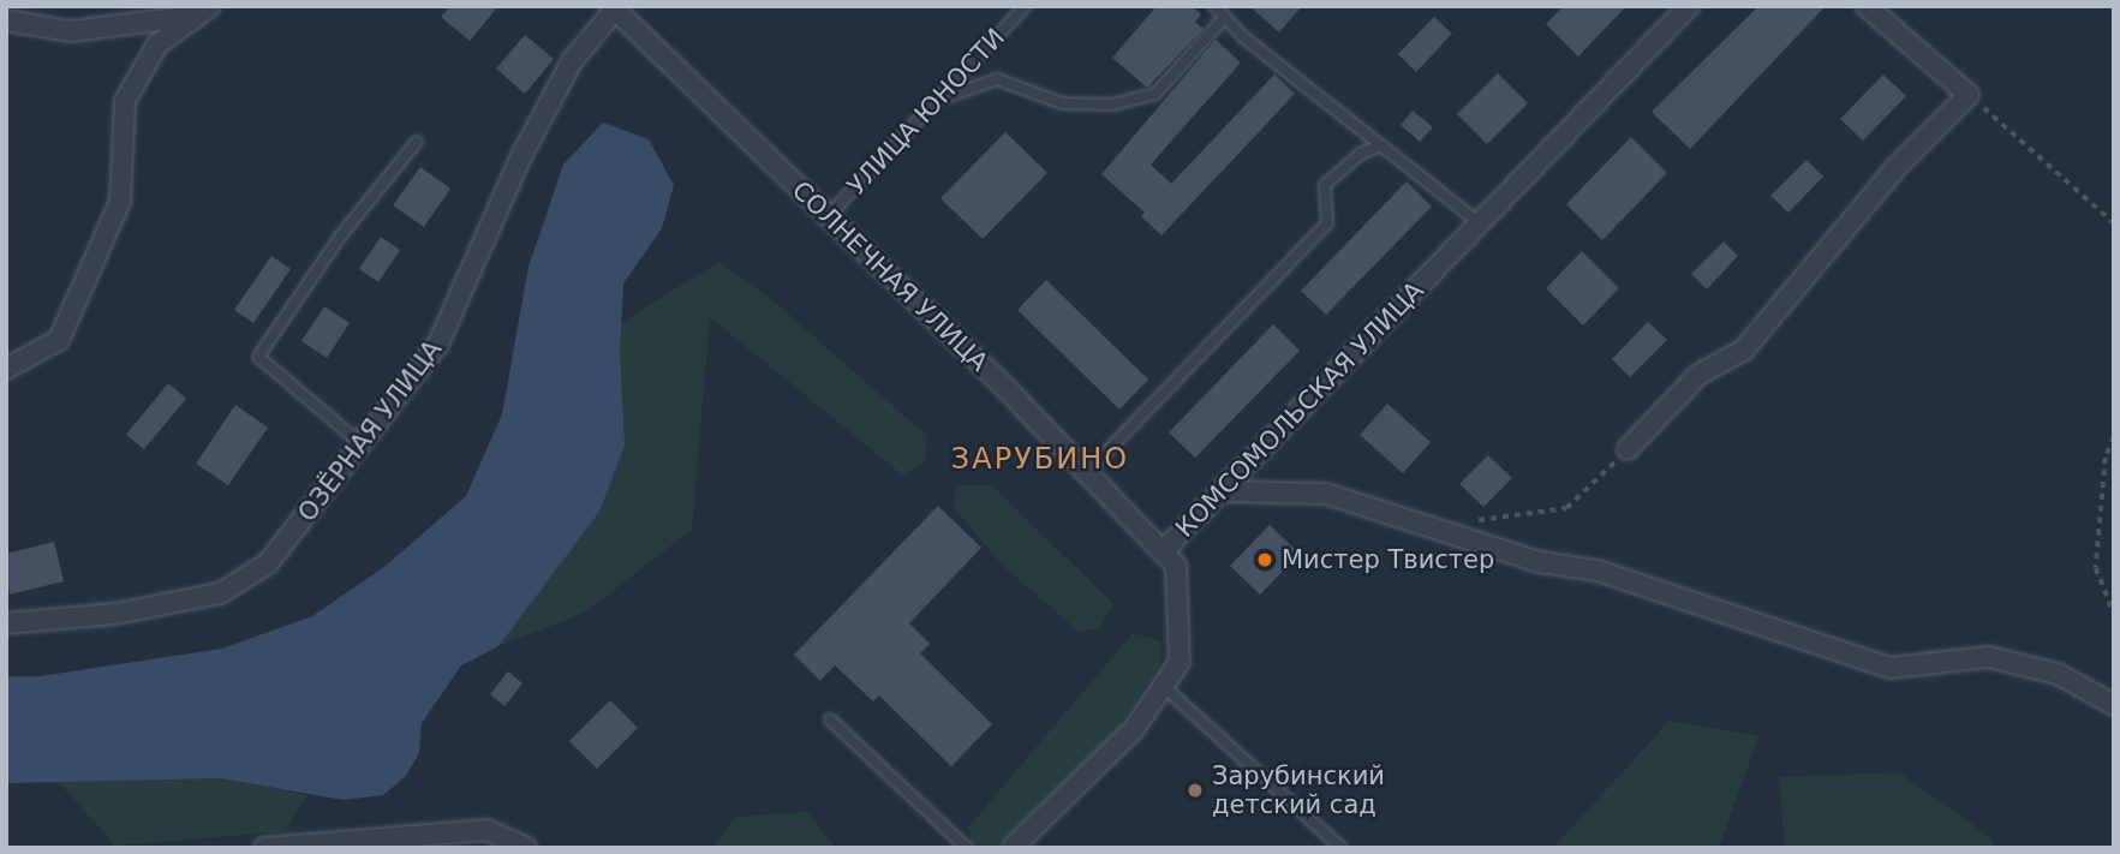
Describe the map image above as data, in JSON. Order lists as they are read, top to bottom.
{
  "streets": {
    "street": ["СОЛНЕЧНАЯ УЛИЦА", "КОМСОМОЛЬСКАЯ УЛИЦА", "ОЗЁРНАЯ УЛИЦА"],
    "lane": ["УЛИЦА ЮНОСТИ"]
  },
  "crossings": [
    ["УЛИЦА ЮНОСТИ", "СОЛНЕЧНАЯ УЛИЦА"],
    ["СОЛНЕЧНАЯ УЛИЦА", "КОМСОМОЛЬСКАЯ УЛИЦА"],
    ["СОЛНЕЧНАЯ УЛИЦА", "ОЗЁРНАЯ УЛИЦА"]
  ],
  "districts": ["ЗАРУБИНО"],
  "places": ["Мистер Твистер", "Зарубинский детский сад"]
}
